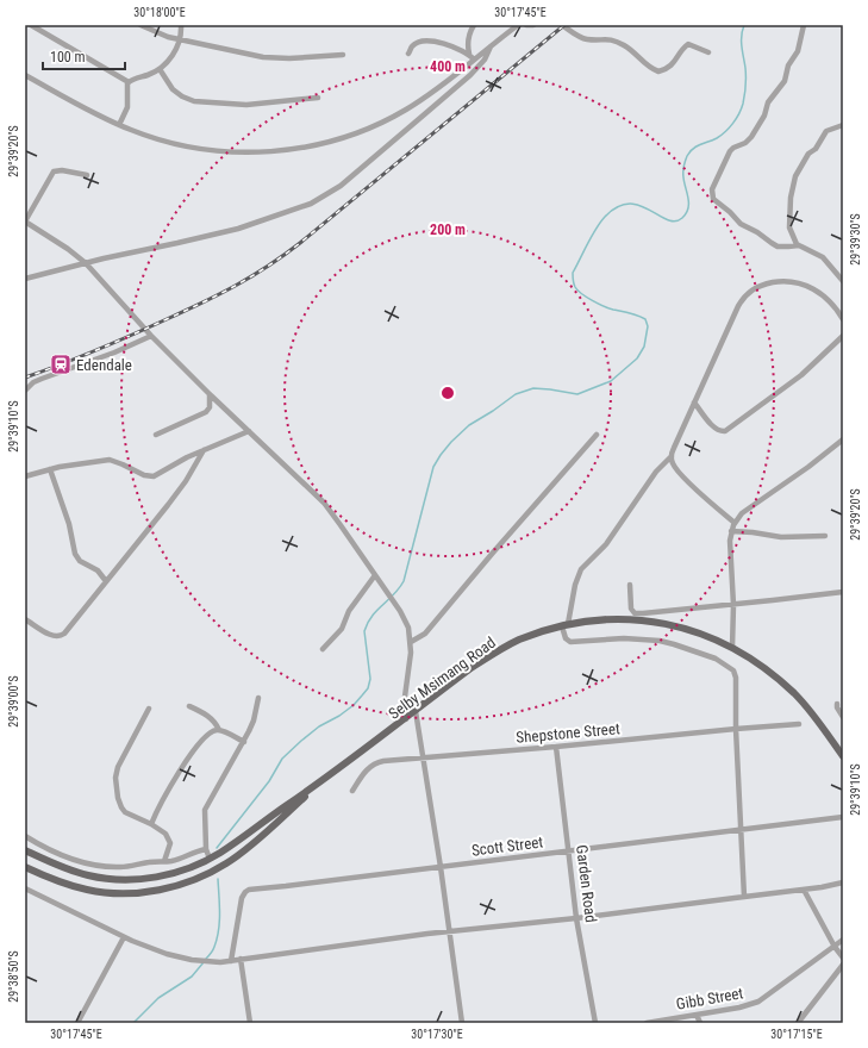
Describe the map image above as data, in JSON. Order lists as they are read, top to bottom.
{
  "streets": {
    "main road": ["Selby Msimang Road"],
    "street": [
      "Shepstone Street",
      "Scott Street",
      "Garden Road",
      "Gibb Street"
    ]
  },
  "crossings": [
    ["Shepstone Street", "Garden Road"],
    ["Scott Street", "Garden Road"]
  ],
  "places": {
    "station": ["Edendale"]
  },
  "scale_bar": "100 m",
  "coordinates": [
    "30°18'00\"E",
    "30°17'45\"E",
    "29°39'20\"S",
    "29°39'30\"S",
    "29°39'10\"S",
    "29°39'00\"S",
    "29°38'50\"S",
    "30°17'30\"E",
    "30°17'15\"E"
  ],
  "rings": ["400 m", "200 m"]
}
